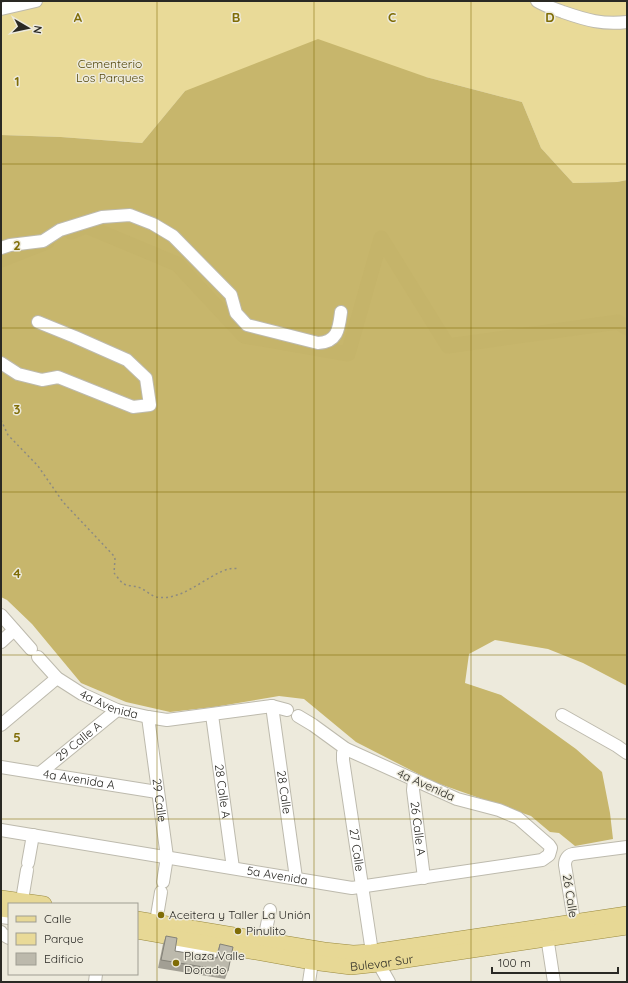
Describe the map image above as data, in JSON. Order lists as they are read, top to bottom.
{
  "streets": {
    "main road": ["Bulevar Sur"],
    "street": [
      "4a Avenida",
      "29 Calle A",
      "4a Avenida A",
      "28 Calle A",
      "28 Calle",
      "29 Calle",
      "26 Calle A",
      "27 Calle",
      "5a Avenida",
      "26 Calle"
    ]
  },
  "crossings": [
    ["4a Avenida", "29 Calle A"],
    ["4a Avenida", "28 Calle A"],
    ["4a Avenida", "28 Calle"],
    ["4a Avenida", "29 Calle"],
    ["4a Avenida", "26 Calle A"],
    ["4a Avenida", "27 Calle"],
    ["4a Avenida", "5a Avenida"],
    ["29 Calle A", "4a Avenida A"],
    ["4a Avenida A", "29 Calle"],
    ["28 Calle A", "5a Avenida"],
    ["28 Calle", "5a Avenida"],
    ["29 Calle", "5a Avenida"],
    ["29 Calle", "Bulevar Sur"],
    ["26 Calle A", "5a Avenida"],
    ["27 Calle", "5a Avenida"],
    ["27 Calle", "Bulevar Sur"],
    ["26 Calle", "Bulevar Sur"]
  ],
  "parks": ["Cementerio Los Parques"],
  "places": ["Aceitera y Taller La Unión", "Pinulito", "Plaza Valle Dorado"],
  "legend": ["Calle", "Parque", "Edificio"],
  "scale_bar": "100 m",
  "north": "right",
  "grid": {
    "columns": [
      "A",
      "B",
      "C",
      "D"
    ],
    "rows": [
      "1",
      "2",
      "3",
      "4",
      "5"
    ]
  }
}
